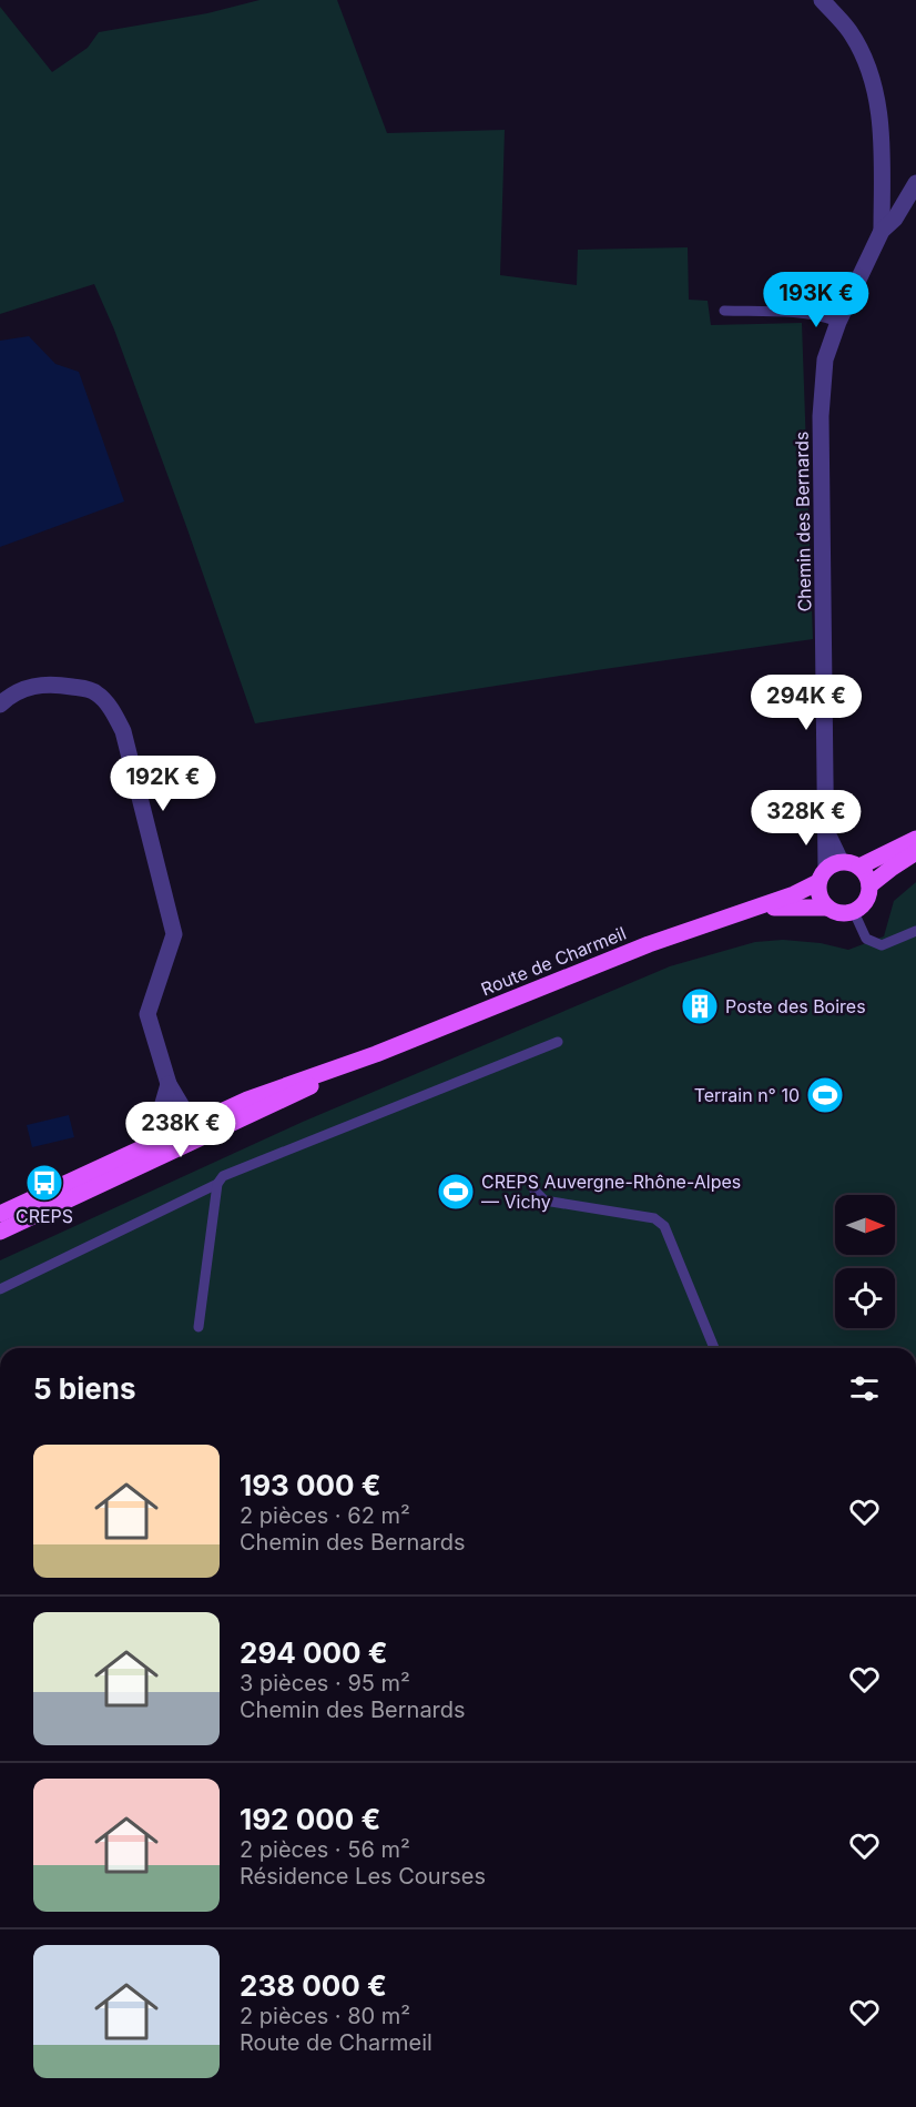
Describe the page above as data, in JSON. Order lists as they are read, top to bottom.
{
  "streets": {
    "main road": ["Route de Charmeil"],
    "street": ["Chemin des Bernards"]
  },
  "crossings": [
    ["Chemin des Bernards", "Route de Charmeil"]
  ],
  "places": {
    "building": ["Poste des Boires"],
    "sports": ["Terrain n° 10", "CREPS Auvergne-Rhône-Alpes — Vichy"],
    "bus stop": ["CREPS"]
  },
  "north": "right",
  "page": {
    "price": [
      "193K €",
      "294K €",
      "192K €",
      "328K €",
      "238K €"
    ],
    "heading": "5 biens",
    "list": [
      {
        "name": "193 000 €",
        "note": "2 pièces · 62 m² · Chemin des Bernards"
      },
      {
        "name": "294 000 €",
        "note": "3 pièces · 95 m² · Chemin des Bernards"
      },
      {
        "name": "192 000 €",
        "note": "2 pièces · 56 m² · Résidence Les Courses"
      },
      {
        "name": "238 000 €",
        "note": "2 pièces · 80 m² · Route de Charmeil"
      }
    ]
  }
}
